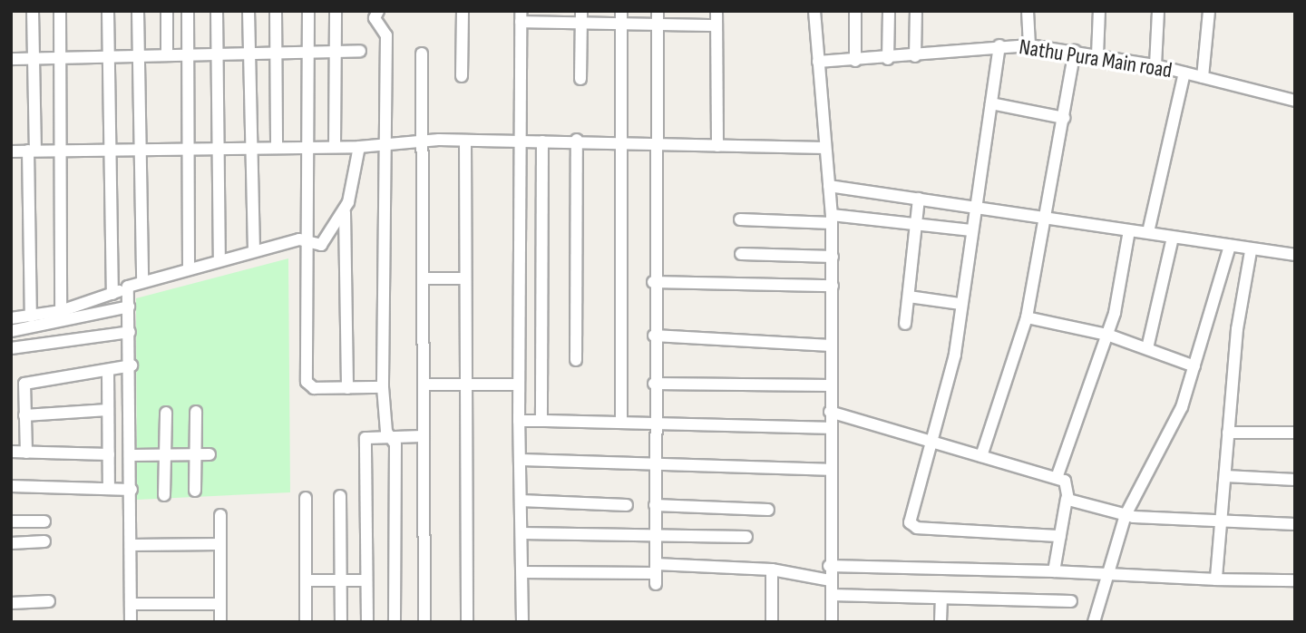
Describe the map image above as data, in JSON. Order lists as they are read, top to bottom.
{
  "streets": {
    "street": ["Nathu Pura Main road"]
  }
}
